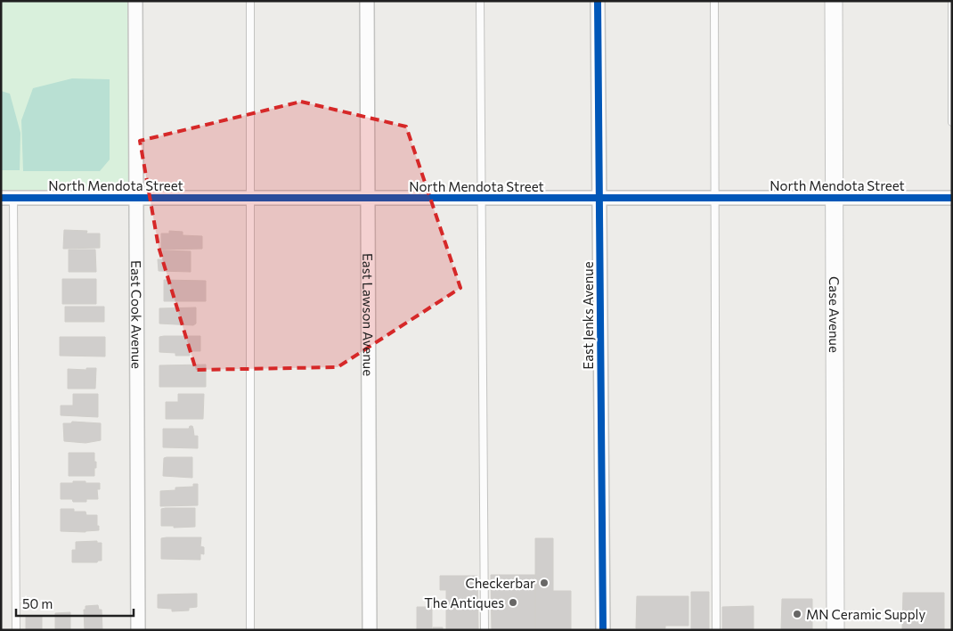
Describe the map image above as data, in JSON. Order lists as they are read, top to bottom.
{
  "streets": {
    "street": [
      "North Mendota Street",
      "East Cook Avenue",
      "East Lawson Avenue",
      "East Jenks Avenue",
      "Case Avenue"
    ]
  },
  "crossings": [
    ["North Mendota Street", "East Cook Avenue"],
    ["North Mendota Street", "East Lawson Avenue"],
    ["North Mendota Street", "East Jenks Avenue"],
    ["North Mendota Street", "Case Avenue"]
  ],
  "places": ["Checkerbar", "The Antiques", "MN Ceramic Supply"],
  "scale_bar": "50 m"
}
